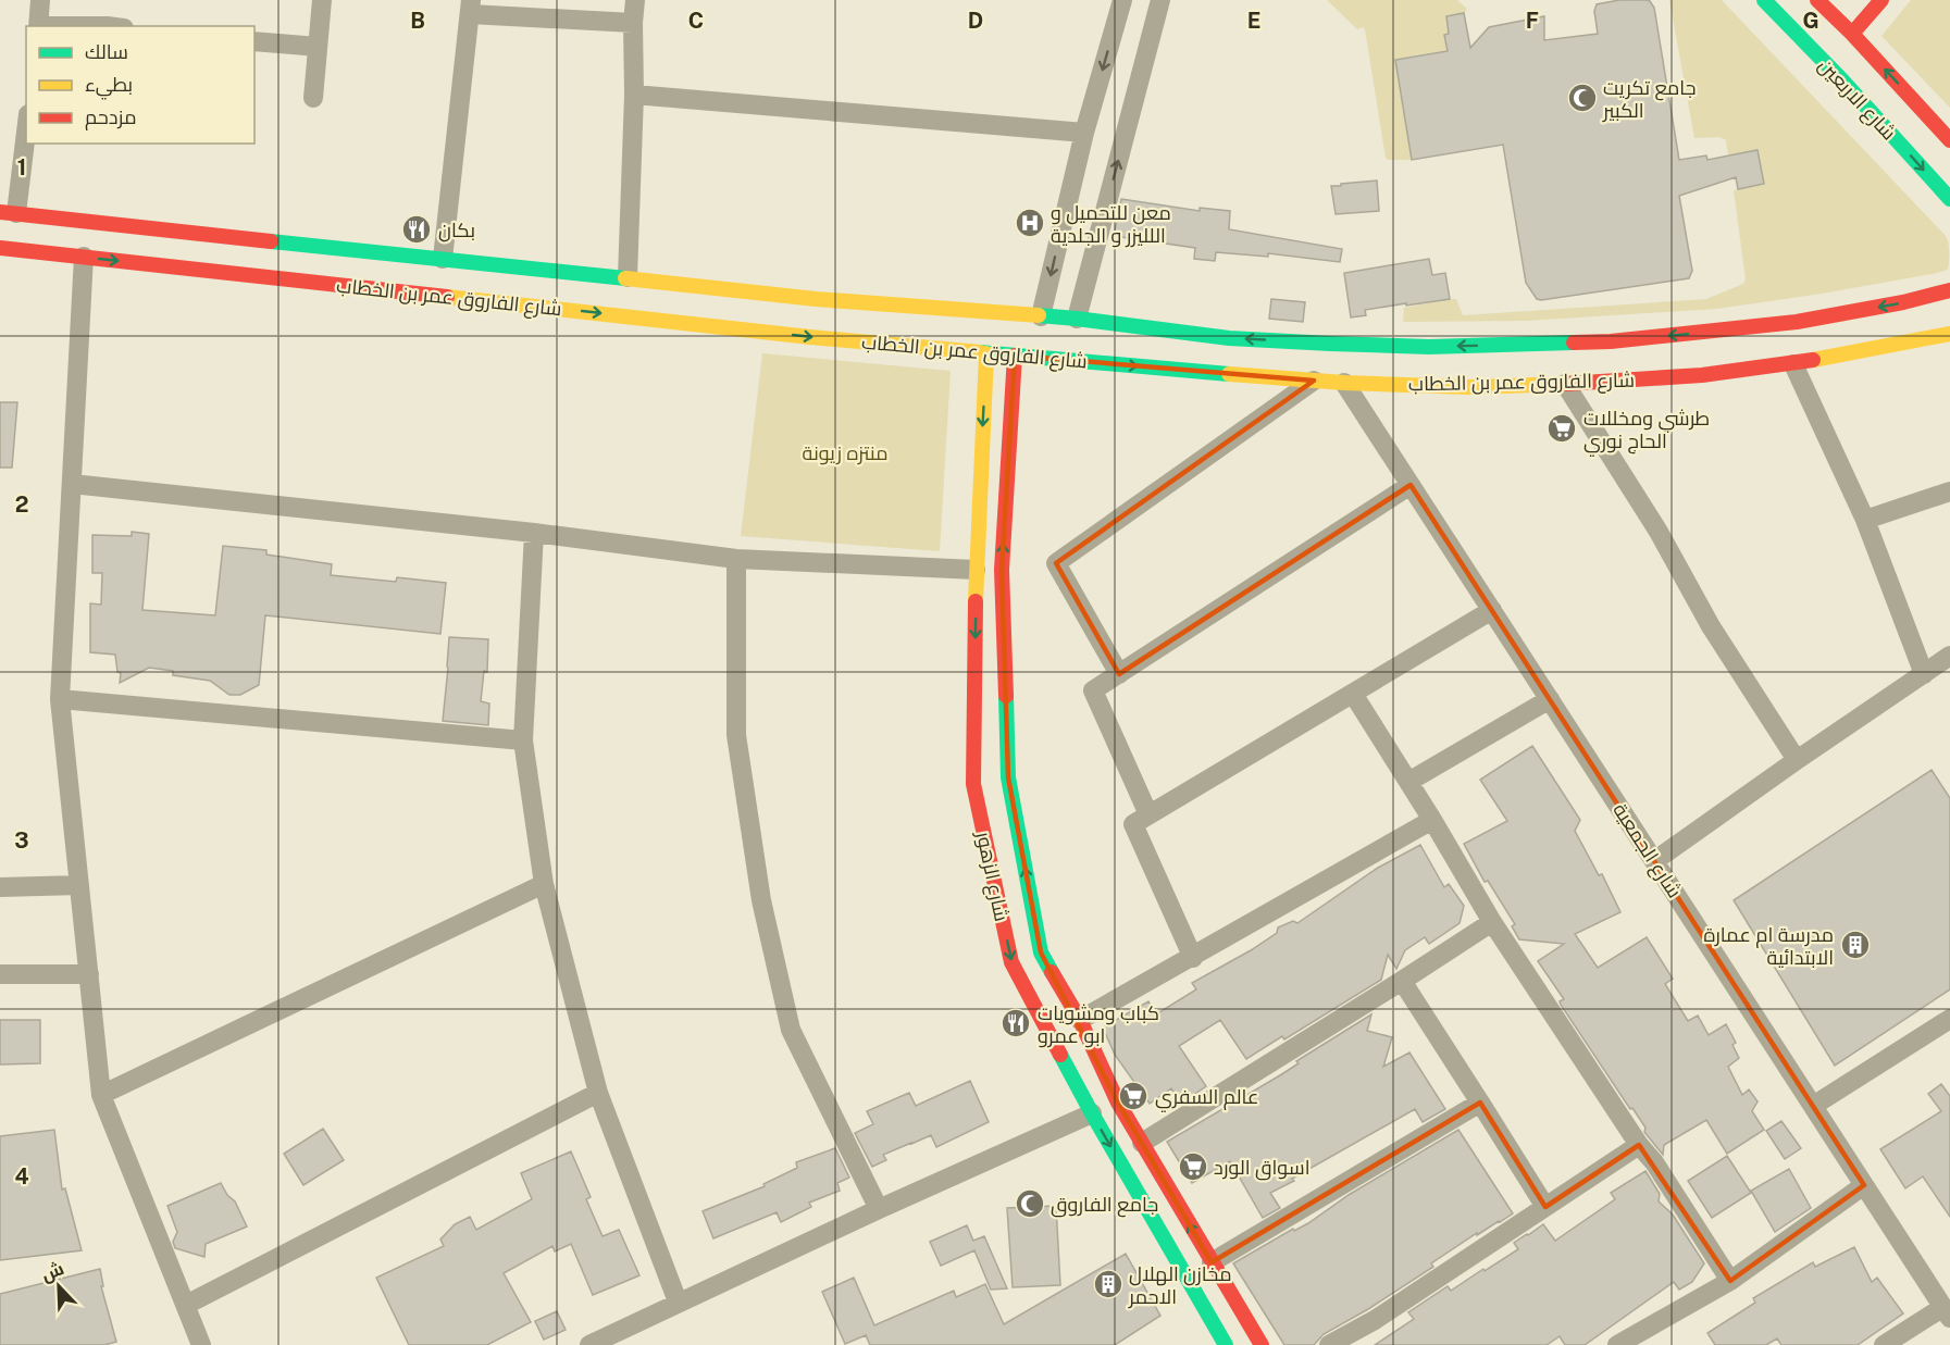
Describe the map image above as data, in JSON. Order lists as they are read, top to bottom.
{
  "streets": {
    "main road": ["شارع الاربعين", "شارع الفاروق عمر بن الخطاب", "شارع الزهور"],
    "street": ["شارع الجمعية"]
  },
  "crossings": [
    ["شارع الفاروق عمر بن الخطاب", "شارع الجمعية"],
    ["شارع الفاروق عمر بن الخطاب", "شارع الزهور"]
  ],
  "parks": ["منتزه زيونة"],
  "places": {
    "mosque": ["جامع تكريت الكبير", "جامع الفاروق"],
    "hospital": ["معن للتحميل و اللليزر و الجلدية"],
    "restaurant": ["بكان", "كباب ومشويات ابو عمرو"],
    "supermarket": ["طرشي ومخللات الحاج نوري", "عالم السفري", "اسواق الورد"],
    "building": ["مدرسة ام عمارة الابتدائية", "مخازن الهلال الاحمر"]
  },
  "legend": ["سالك", "بطيء", "مزدحم"],
  "north": "top left",
  "grid": {
    "columns": [
      "B",
      "C",
      "D",
      "E",
      "F",
      "G"
    ],
    "rows": [
      "1",
      "2",
      "3",
      "4"
    ]
  }
}
